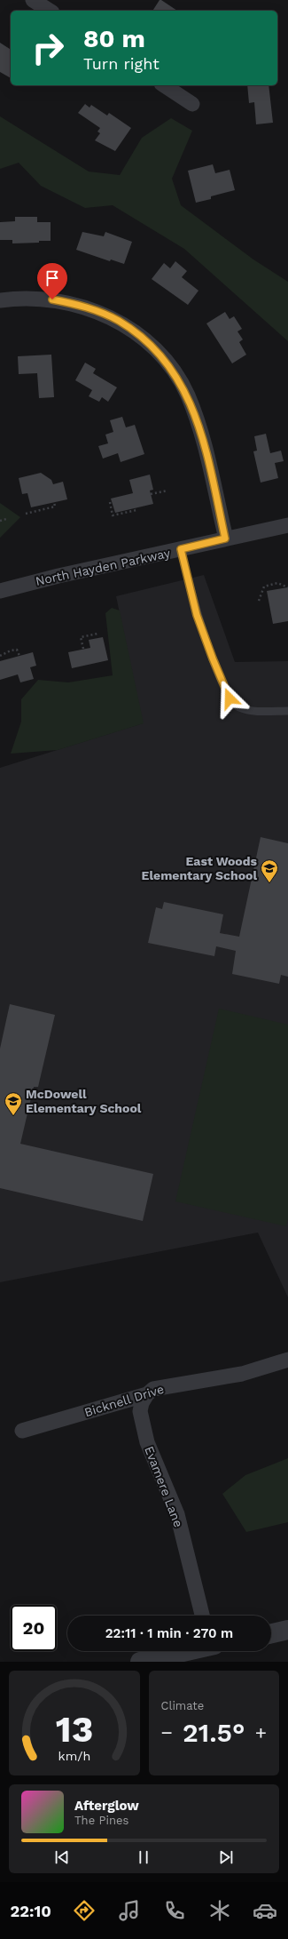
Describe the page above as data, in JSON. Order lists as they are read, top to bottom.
{
  "streets": {
    "street": ["North Hayden Parkway", "Bicknell Drive", "Evamere Lane"]
  },
  "crossings": [
    ["Bicknell Drive", "Evamere Lane"]
  ],
  "places": {
    "school or university": ["East Woods Elementary School", "McDowell Elementary School"]
  },
  "page": {
    "turn": ["80 m", "Turn right"],
    "limit": "20",
    "trip": "22:11 · 1 min · 270 m",
    "tile": "Climate",
    "heat": ["−", "21.5°", "+"],
    "song": ["Afterglow", "The Pines"],
    "tabs": "22:10",
    "gauge": ["13", "km/h"]
  }
}
